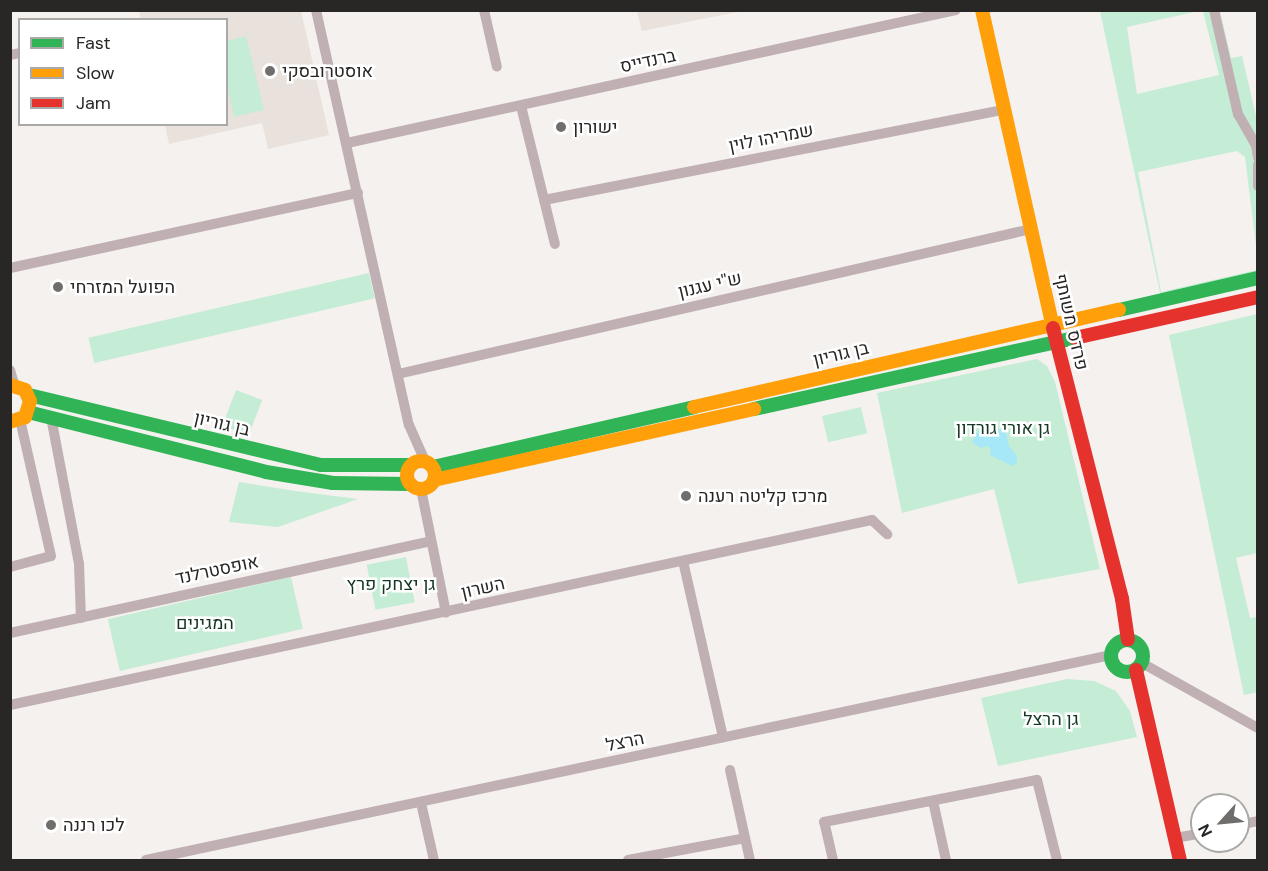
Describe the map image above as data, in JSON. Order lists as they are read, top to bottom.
{
  "streets": {
    "main road": ["פרדס משותף", "בן גוריון"],
    "street": [
      "ברנדייס",
      "שמריהו לוין",
      "ש''י עגנון",
      "אופסטרלנד",
      "השרון",
      "הרצל"
    ]
  },
  "crossings": [
    ["שמריהו לוין", "פרדס משותף"],
    ["ש''י עגנון", "פרדס משותף"],
    ["פרדס משותף", "בן גוריון"],
    ["פרדס משותף", "הרצל"]
  ],
  "parks": [
    "גן אורי גורדון",
    "גן יצחק פרץ",
    "המגינים",
    "גן הרצל"
  ],
  "places": [
    "אוסטרובסקי",
    "ישורון",
    "הפועל המזרחי",
    "מרכז קליטה רענה",
    "לכו רננה"
  ],
  "legend": ["Fast", "Slow", "Jam"],
  "north": "bottom left"
}
